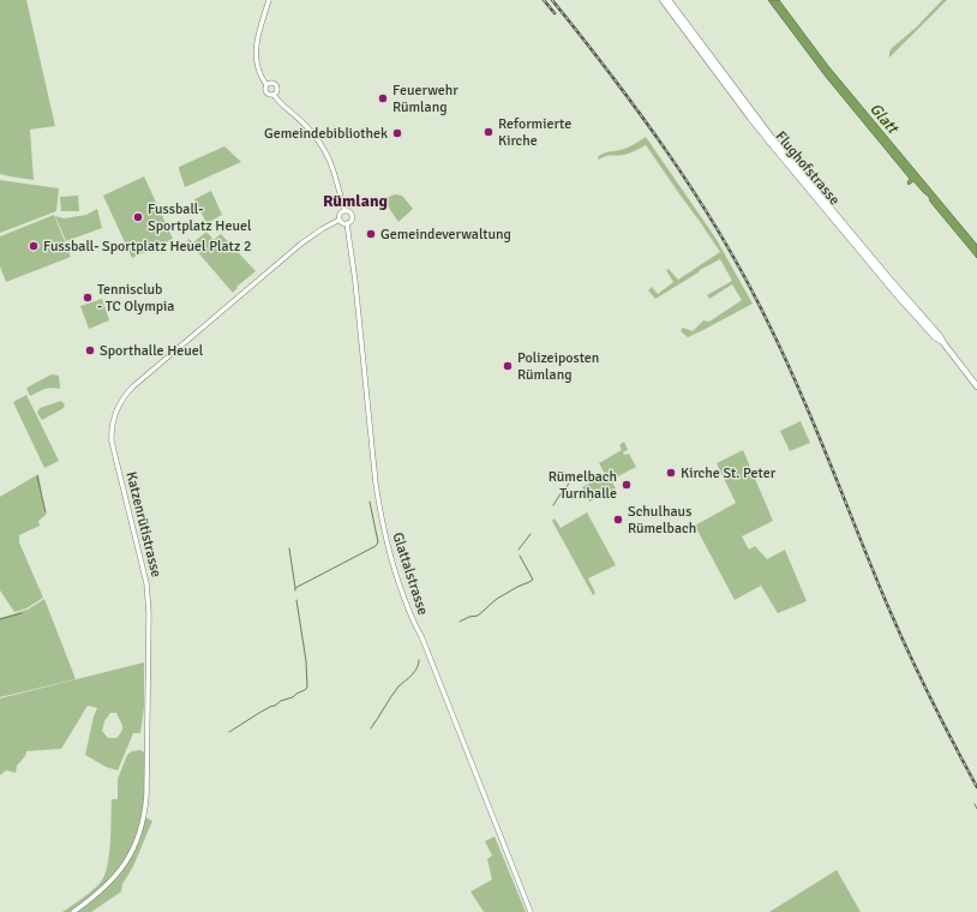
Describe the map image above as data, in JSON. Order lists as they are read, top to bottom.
{
  "streets": {
    "main road": ["Flughofstrasse"],
    "street": ["Katzenrütistrasse", "Glattalstrasse"]
  },
  "crossings": [
    ["Katzenrütistrasse", "Glattalstrasse"]
  ],
  "districts": ["Rümlang"],
  "water": ["Glatt"],
  "places": [
    "Feuerwehr Rümlang",
    "Reformierte Kirche",
    "Gemeindebibliothek",
    "Fussball- Sportplatz Heuel",
    "Gemeindeverwaltung",
    "Fussball- Sportplatz Heuel Platz 2",
    "Tennisclub - TC Olympia",
    "Sporthalle Heuel",
    "Polizeiposten Rümlang",
    "Kirche St. Peter",
    "Rümelbach Turnhalle",
    "Schulhaus Rümelbach"
  ]
}
